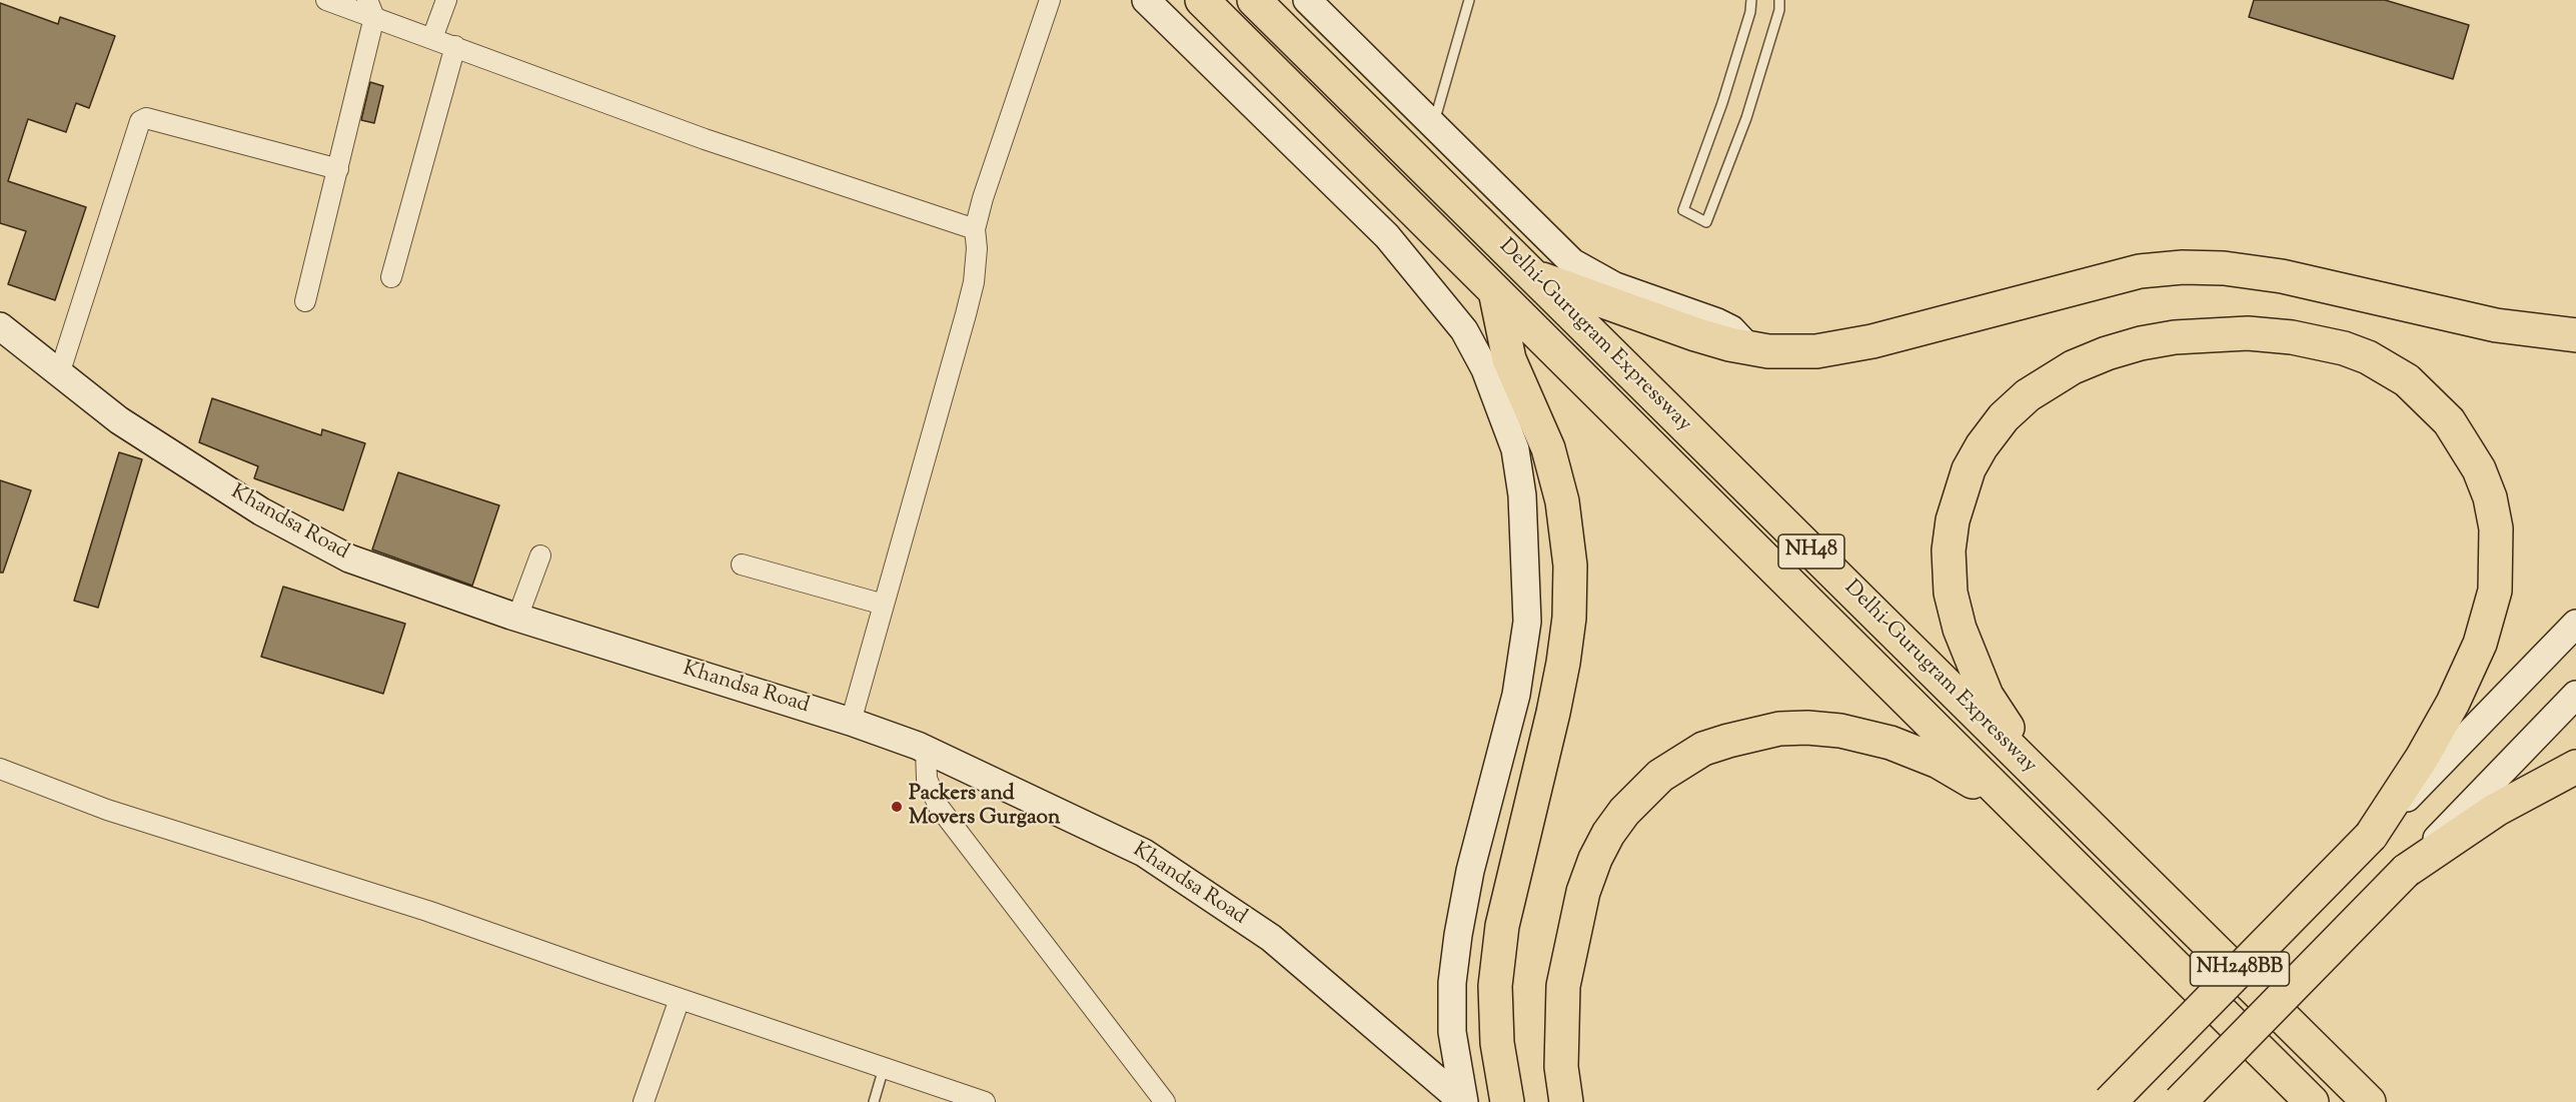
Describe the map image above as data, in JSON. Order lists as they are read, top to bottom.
{
  "streets": {
    "highway": ["Delhi-Gurugram Expressway", "NH48", "NH248BB"],
    "main road": ["Khandsa Road"]
  },
  "places": ["Packers and Movers Gurgaon"]
}
